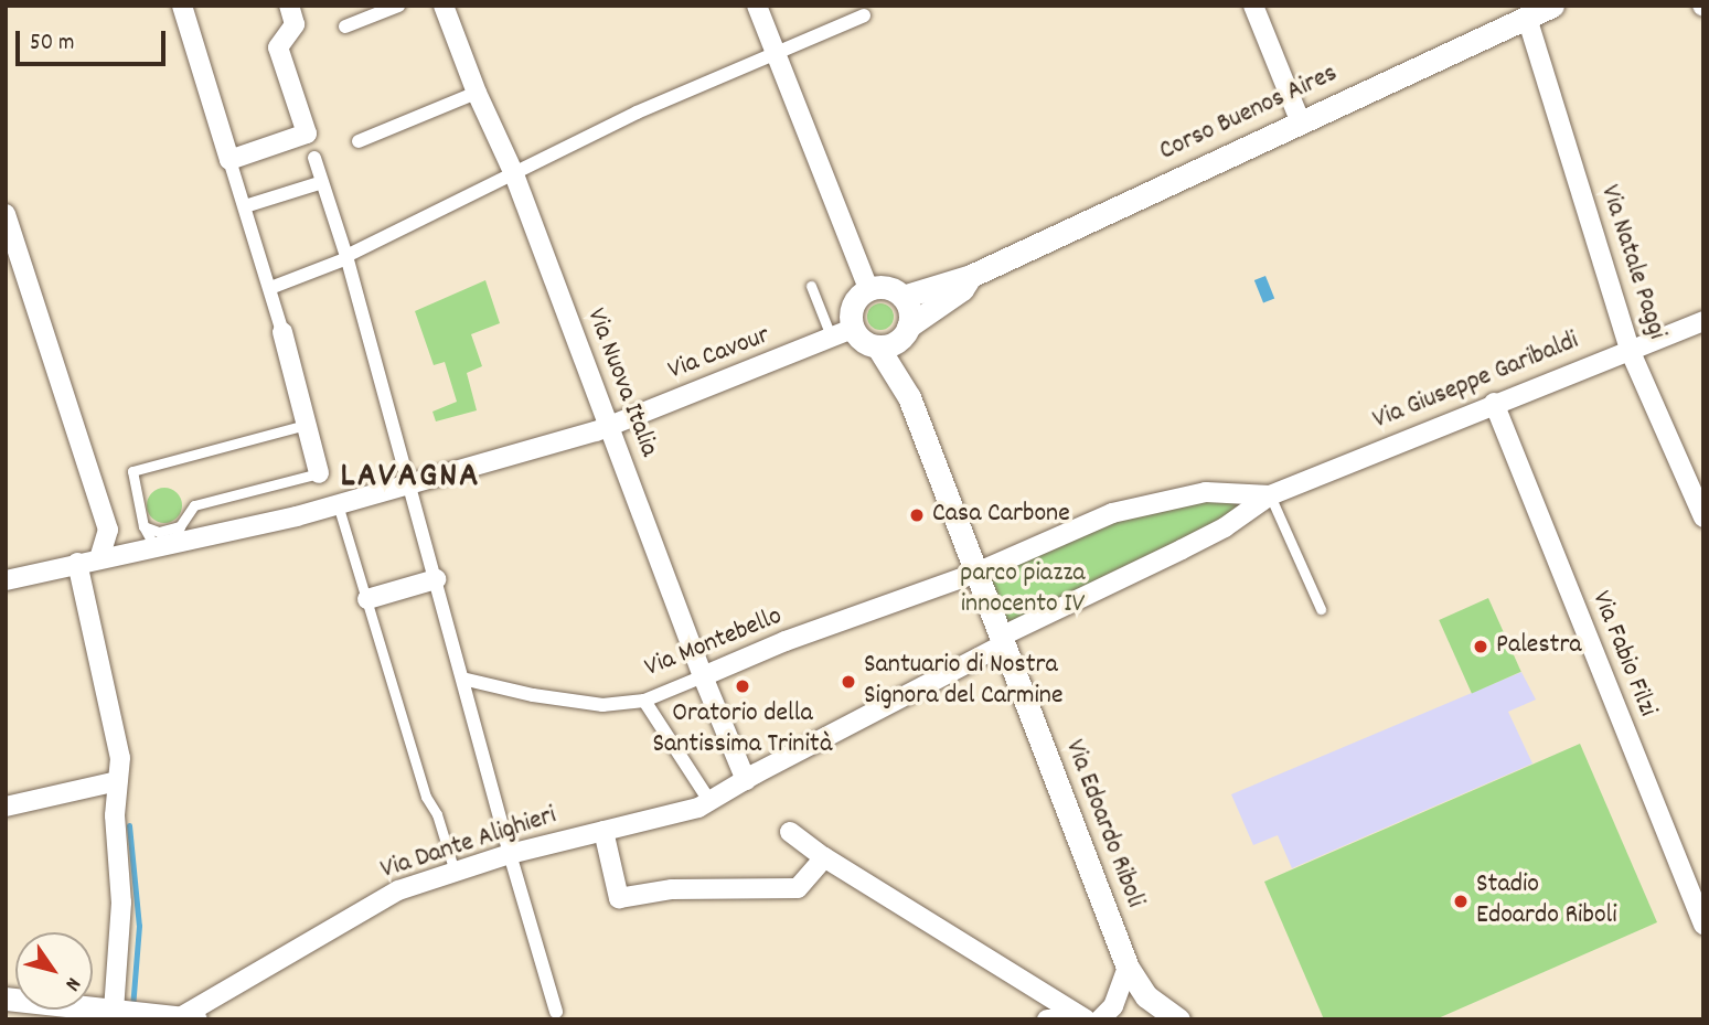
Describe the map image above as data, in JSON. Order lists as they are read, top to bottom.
{
  "streets": {
    "street": [
      "Corso Buenos Aires",
      "Via Natale Paggi",
      "Via Cavour",
      "Via Giuseppe Garibaldi",
      "Via Nuova Italia",
      "Via Montebello",
      "Via Fabio Filzi",
      "Via Edoardo Riboli",
      "Via Dante Alighieri"
    ]
  },
  "crossings": [
    ["Corso Buenos Aires", "Via Natale Paggi"],
    ["Corso Buenos Aires", "Via Cavour"],
    ["Corso Buenos Aires", "Via Edoardo Riboli"],
    ["Via Natale Paggi", "Via Giuseppe Garibaldi"],
    ["Via Cavour", "Via Nuova Italia"],
    ["Via Cavour", "Via Edoardo Riboli"],
    ["Via Giuseppe Garibaldi", "Via Montebello"],
    ["Via Giuseppe Garibaldi", "Via Fabio Filzi"],
    ["Via Giuseppe Garibaldi", "Via Dante Alighieri"],
    ["Via Nuova Italia", "Via Montebello"],
    ["Via Nuova Italia", "Via Dante Alighieri"],
    ["Via Montebello", "Via Edoardo Riboli"],
    ["Via Montebello", "Via Dante Alighieri"],
    ["Via Edoardo Riboli", "Via Dante Alighieri"]
  ],
  "districts": ["LAVAGNA"],
  "parks": ["parco piazza innocento IV"],
  "places": [
    "Casa Carbone",
    "Palestra",
    "Santuario di Nostra Signora del Carmine",
    "Oratorio della Santissima Trinità",
    "Stadio Edoardo Riboli"
  ],
  "scale_bar": "50 m",
  "north": "bottom right"
}
